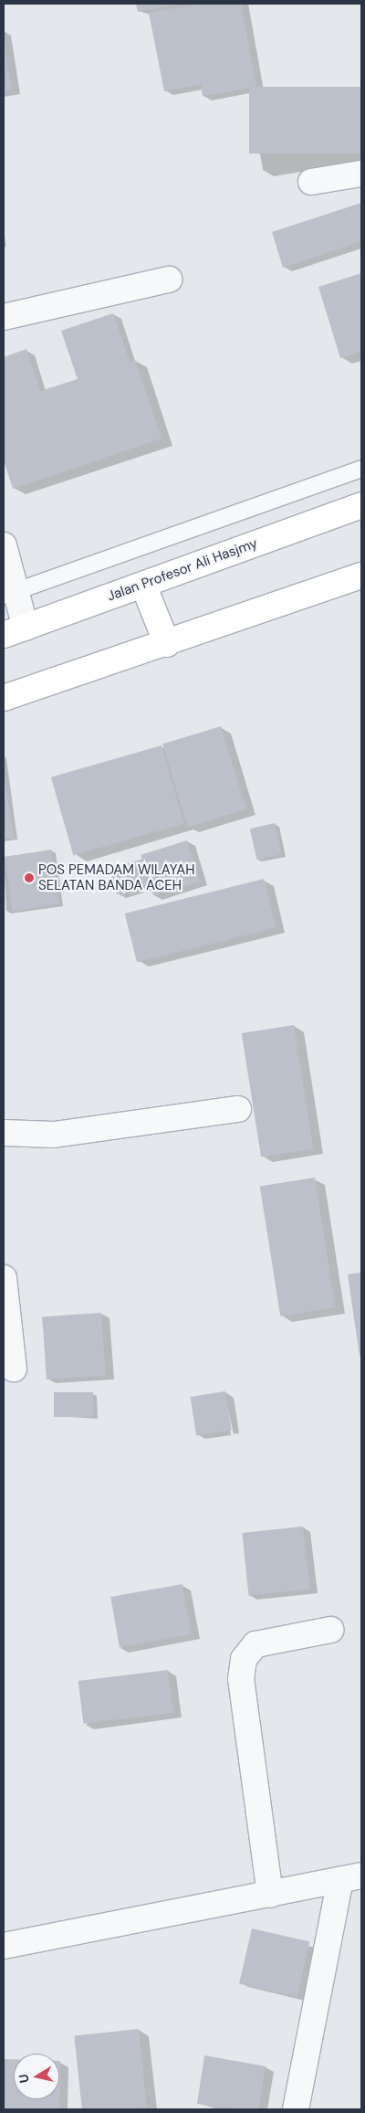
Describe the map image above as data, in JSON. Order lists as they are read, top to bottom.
{
  "streets": {
    "main road": ["Jalan Profesor Ali Hasjmy"]
  },
  "places": ["POS PEMADAM WILAYAH SELATAN BANDA ACEH"],
  "north": "left"
}
